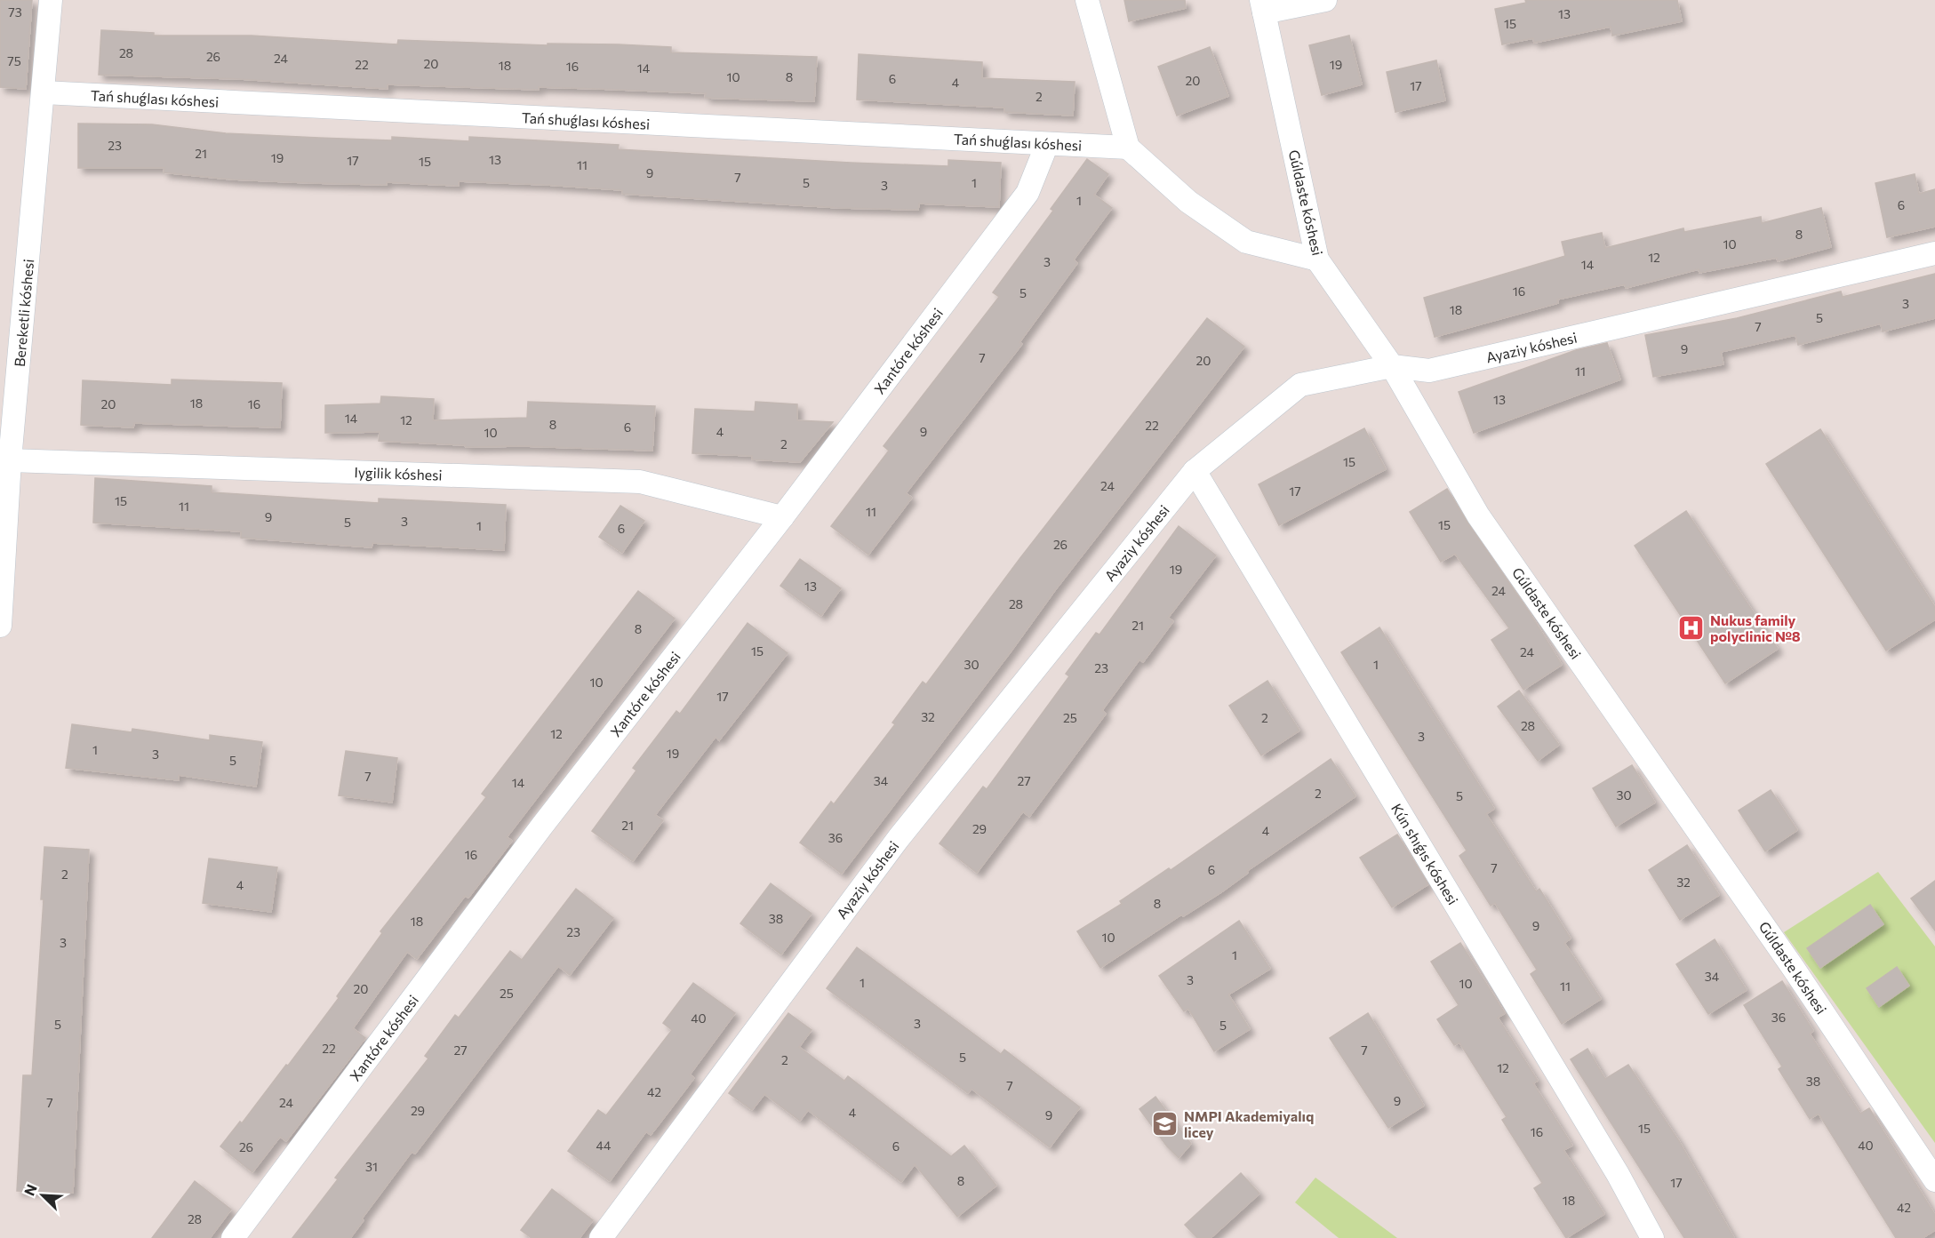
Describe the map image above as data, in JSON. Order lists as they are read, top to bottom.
{
  "streets": {
    "street": [
      "Tań shuǵlası kóshesi",
      "Gúldaste kóshesi",
      "Bereketli kóshesi",
      "Ayaziy kóshesi",
      "Xantóre kóshesi",
      "Iygilik kóshesi",
      "Kún shıǵıs kóshesi"
    ]
  },
  "crossings": [
    ["Tań shuǵlası kóshesi", "Bereketli kóshesi"],
    ["Tań shuǵlası kóshesi", "Xantóre kóshesi"],
    ["Gúldaste kóshesi", "Ayaziy kóshesi"],
    ["Bereketli kóshesi", "Iygilik kóshesi"],
    ["Ayaziy kóshesi", "Kún shıǵıs kóshesi"],
    ["Xantóre kóshesi", "Iygilik kóshesi"]
  ],
  "places": {
    "hospital": ["Nukus family polyclinic №8"],
    "school or university": ["NMPI Akademiyalıq licey"]
  },
  "house_numbers": [
    "73",
    "13",
    "15",
    "28",
    "26",
    "24",
    "75",
    "20",
    "22",
    "19",
    "18",
    "16",
    "14",
    "10",
    "8",
    "6",
    "20",
    "4",
    "17",
    "2",
    "23",
    "21",
    "19",
    "13",
    "17",
    "15",
    "11",
    "9",
    "7",
    "5",
    "1",
    "3",
    "1",
    "6",
    "8",
    "10",
    "12",
    "3",
    "14",
    "16",
    "5",
    "3",
    "18",
    "5",
    "7",
    "9",
    "7",
    "20",
    "11",
    "13",
    "18",
    "20",
    "16",
    "14",
    "12",
    "8",
    "22",
    "6",
    "4",
    "9",
    "10",
    "2",
    "15",
    "24",
    "17",
    "15",
    "11",
    "11",
    "9",
    "3",
    "5",
    "15",
    "1",
    "6",
    "26",
    "19",
    "13",
    "24",
    "28",
    "21",
    "8",
    "15",
    "24",
    "30",
    "1",
    "23",
    "10",
    "17",
    "32",
    "25",
    "2",
    "28",
    "12",
    "3",
    "1",
    "19",
    "3",
    "5",
    "7",
    "34",
    "27",
    "14",
    "2",
    "30",
    "5",
    "21",
    "29",
    "4",
    "36",
    "16",
    "7",
    "6",
    "2",
    "32",
    "4",
    "8",
    "38",
    "18",
    "9",
    "23",
    "10",
    "3",
    "1",
    "34",
    "3",
    "1",
    "10",
    "11",
    "20",
    "25",
    "36",
    "40",
    "3",
    "5",
    "5",
    "22",
    "27",
    "7",
    "5",
    "2",
    "12",
    "38",
    "7",
    "42",
    "9",
    "7",
    "24",
    "29",
    "4",
    "9",
    "15",
    "16",
    "44",
    "40",
    "6",
    "26",
    "31",
    "8",
    "17",
    "18",
    "42",
    "28"
  ],
  "north": "top left"
}
